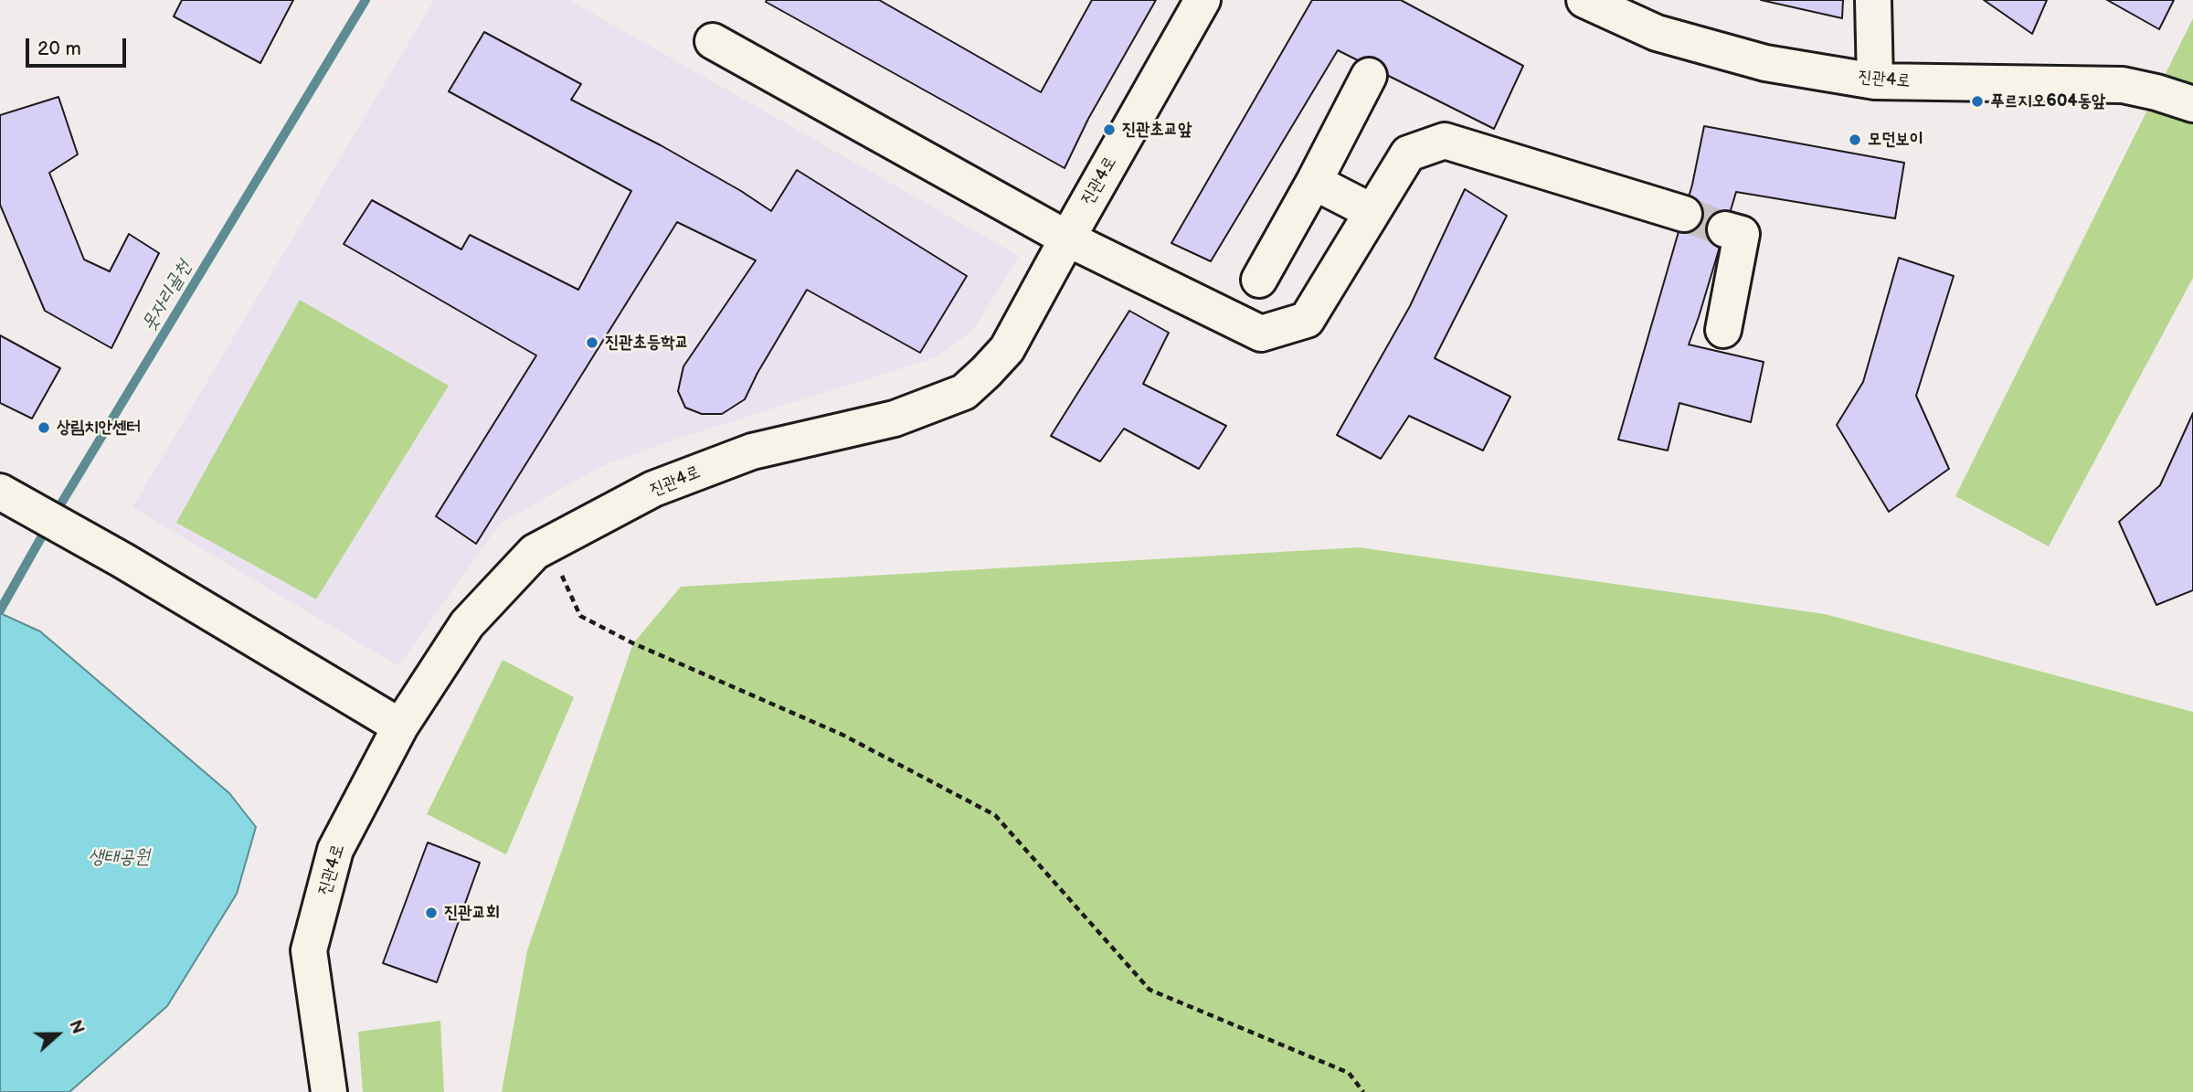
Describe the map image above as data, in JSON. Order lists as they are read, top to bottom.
{
  "streets": {
    "street": ["진관4로"]
  },
  "water": ["못자리골천", "생태공원"],
  "places": [
    "푸르지오604동앞",
    "진관초교앞",
    "모던보이",
    "진관초등학교",
    "상림치안센터",
    "진관교회"
  ],
  "scale_bar": "20 m",
  "north": "right"
}
